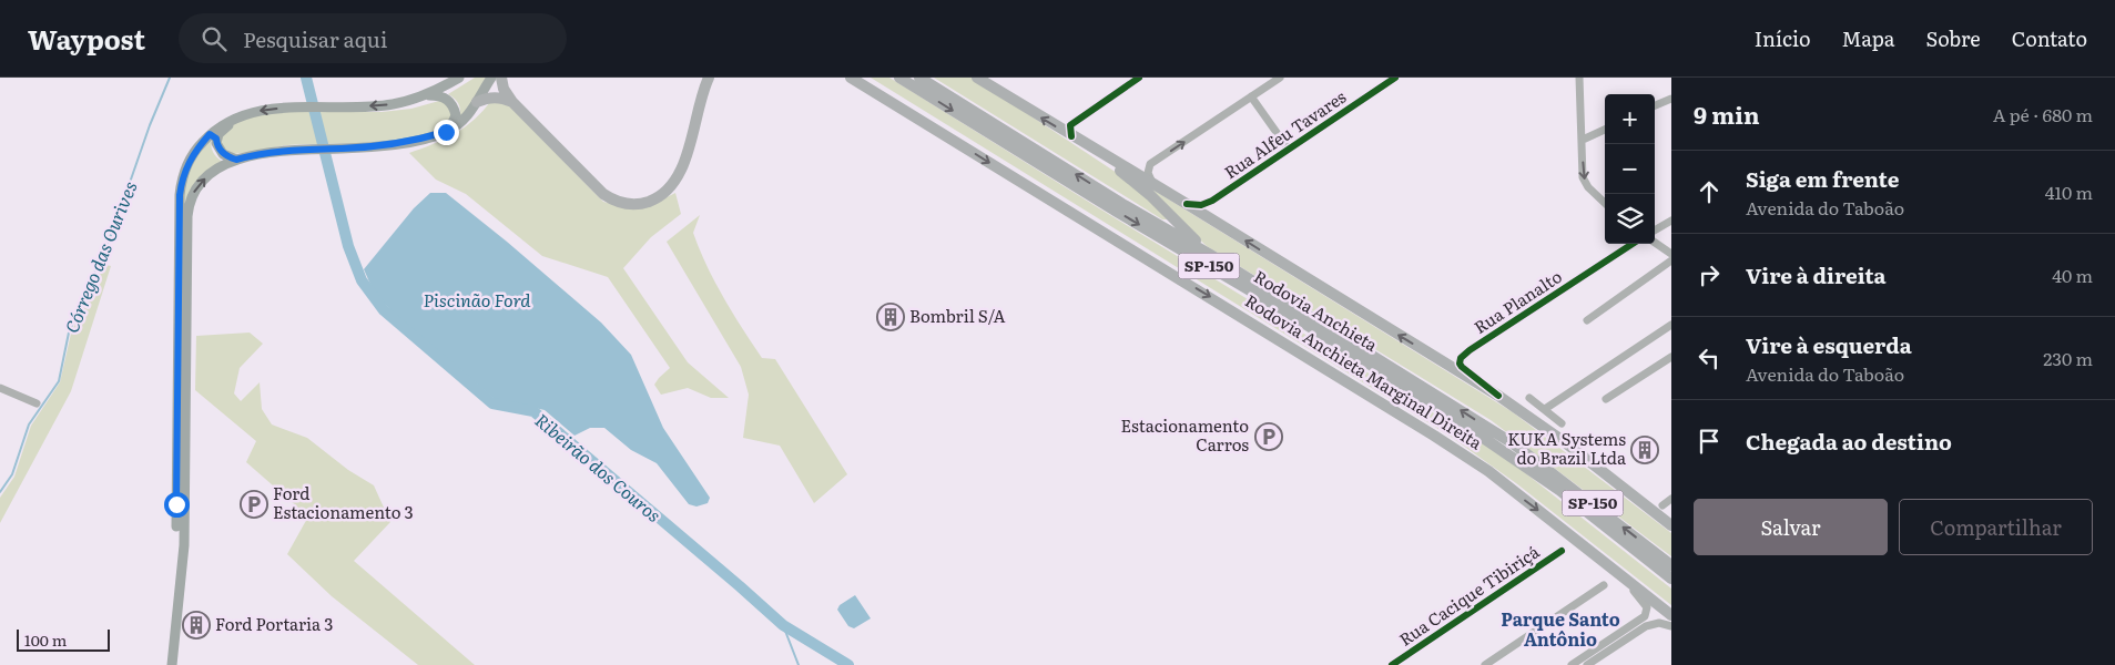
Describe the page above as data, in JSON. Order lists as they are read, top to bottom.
{
  "streets": {
    "highway": ["SP-150", "Rodovia Anchieta", "Rodovia Anchieta Marginal Direita"],
    "street": ["Rua Alfeu Tavares", "Rua Planalto", "Rua Cacique Tibiriçá"]
  },
  "crossings": [
    ["Rua Alfeu Tavares", "SP-150"],
    ["SP-150", "Rua Planalto"]
  ],
  "districts": ["Parque Santo Antônio"],
  "water": ["Córrego das Ourives", "Piscinão Ford", "Ribeirão dos Couros"],
  "places": {
    "building": ["Bombril S/A", "KUKA Systems do Brazil Ltda", "Ford Portaria 3"],
    "parking": ["Estacionamento Carros", "Ford Estacionamento 3"]
  },
  "scale_bar": "100 m",
  "page": {
    "header": "Waypost",
    "search": "Pesquisar aqui",
    "nav": [
      "Início",
      "Mapa",
      "Sobre",
      "Contato"
    ],
    "heading": ["9 min", "A pé · 680 m"],
    "map_buttons": ["+", "−"],
    "list": [
      ["Siga em frente", "Avenida do Taboão", "410 m"],
      ["Vire à direita", "40 m"],
      ["Vire à esquerda", "Avenida do Taboão", "230 m"],
      "Chegada ao destino"
    ],
    "buttons": ["Salvar", "Compartilhar"],
    "scale": "100 m"
  }
}
